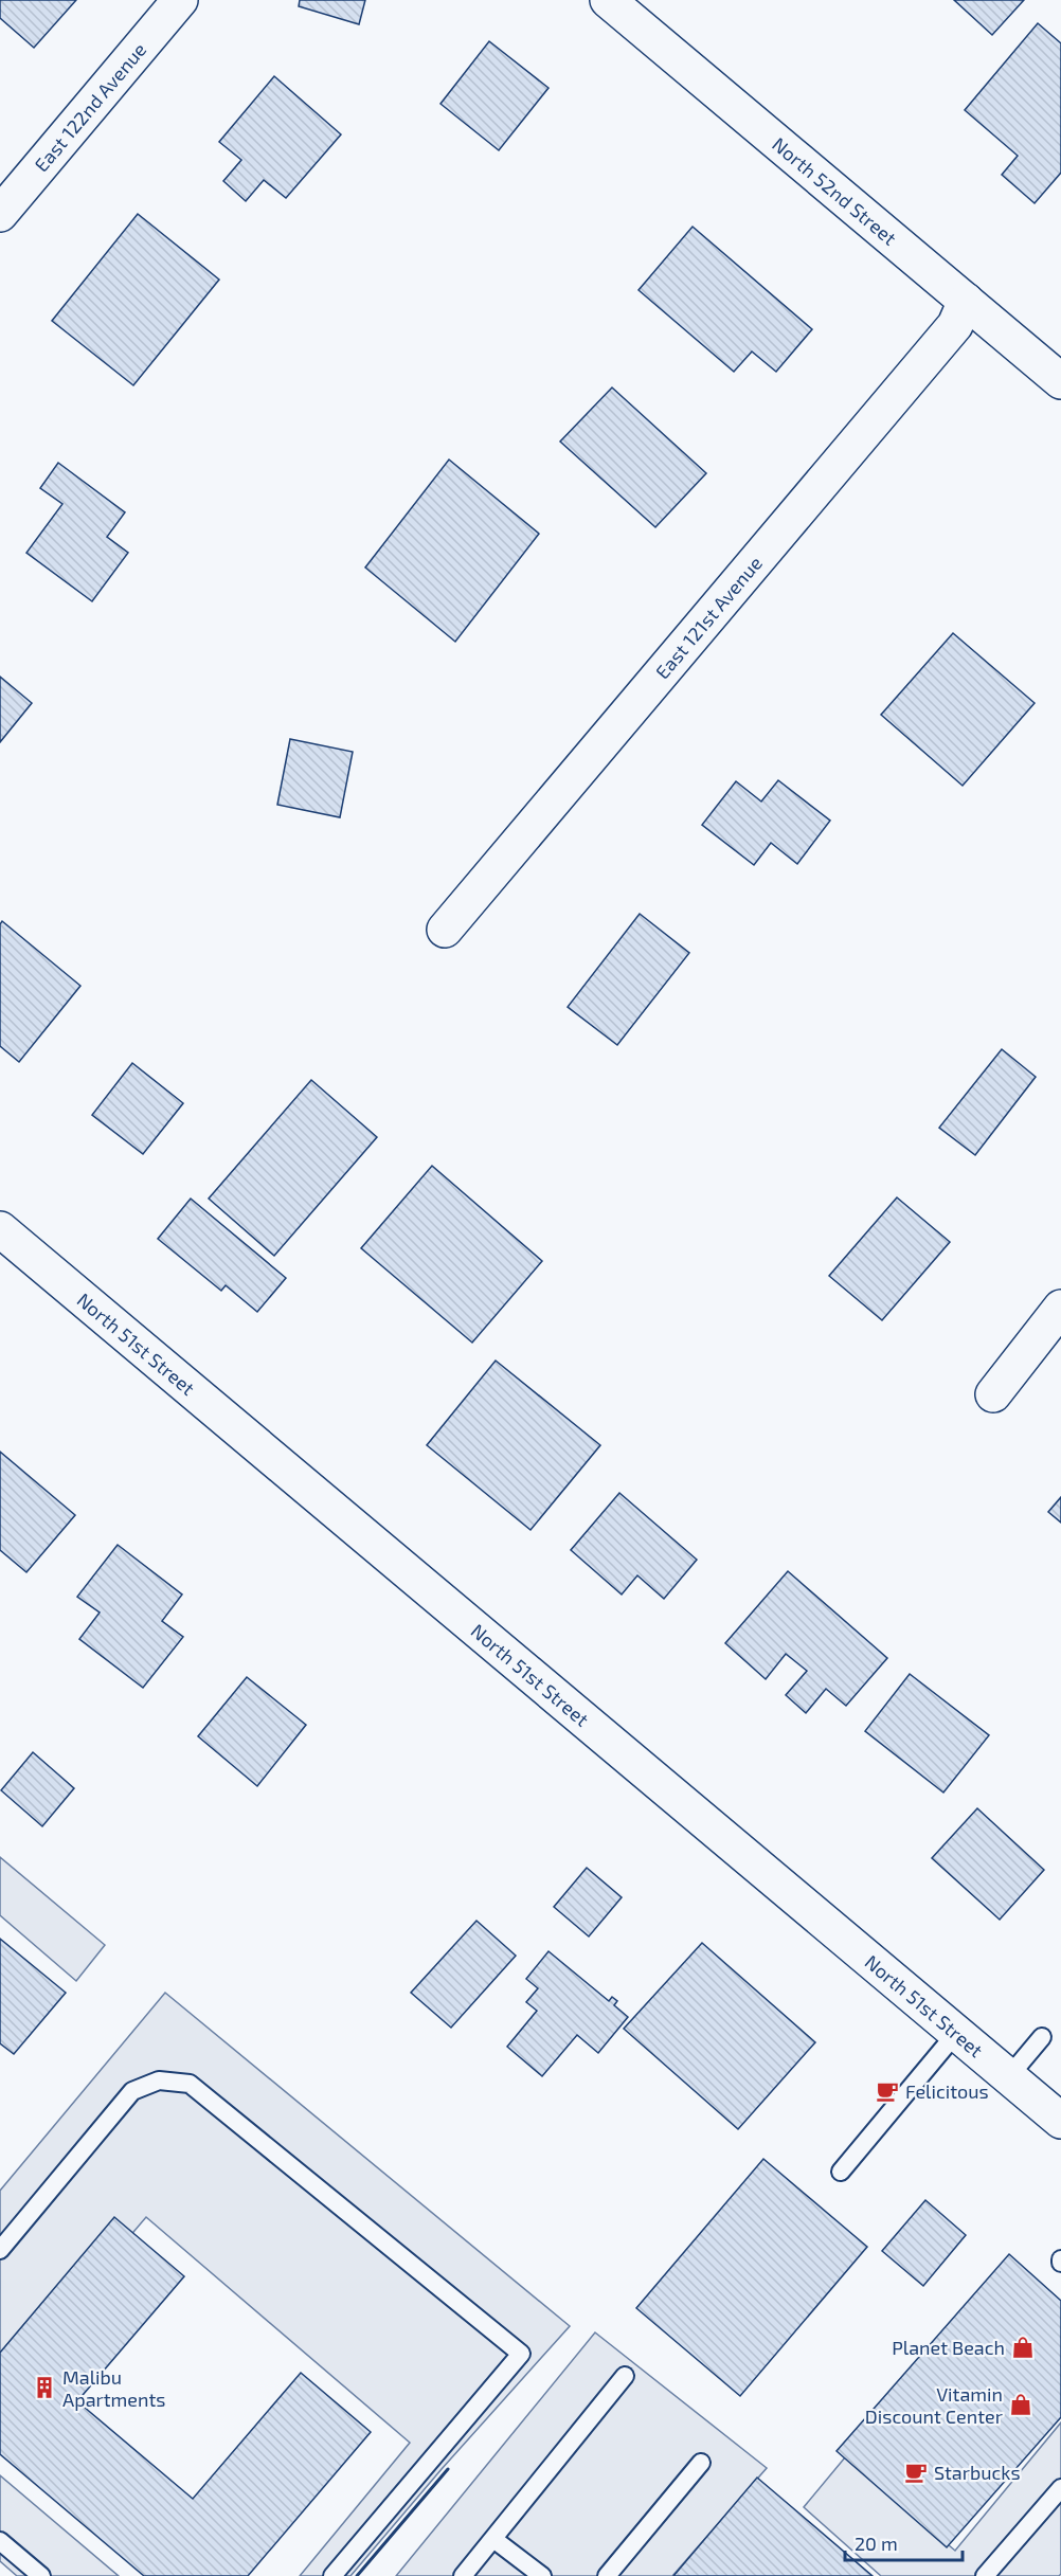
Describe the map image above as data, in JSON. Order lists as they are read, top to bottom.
{
  "streets": {
    "street": [
      "East 122nd Avenue",
      "North 52nd Street",
      "East 121st Avenue",
      "North 51st Street"
    ]
  },
  "crossings": [
    ["North 52nd Street", "East 121st Avenue"]
  ],
  "places": {
    "cafe": ["Felicitous", "Starbucks"],
    "shop": ["Planet Beach", "Vitamin Discount Center"],
    "building": ["Malibu Apartments"]
  },
  "scale_bar": "20 m"
}
